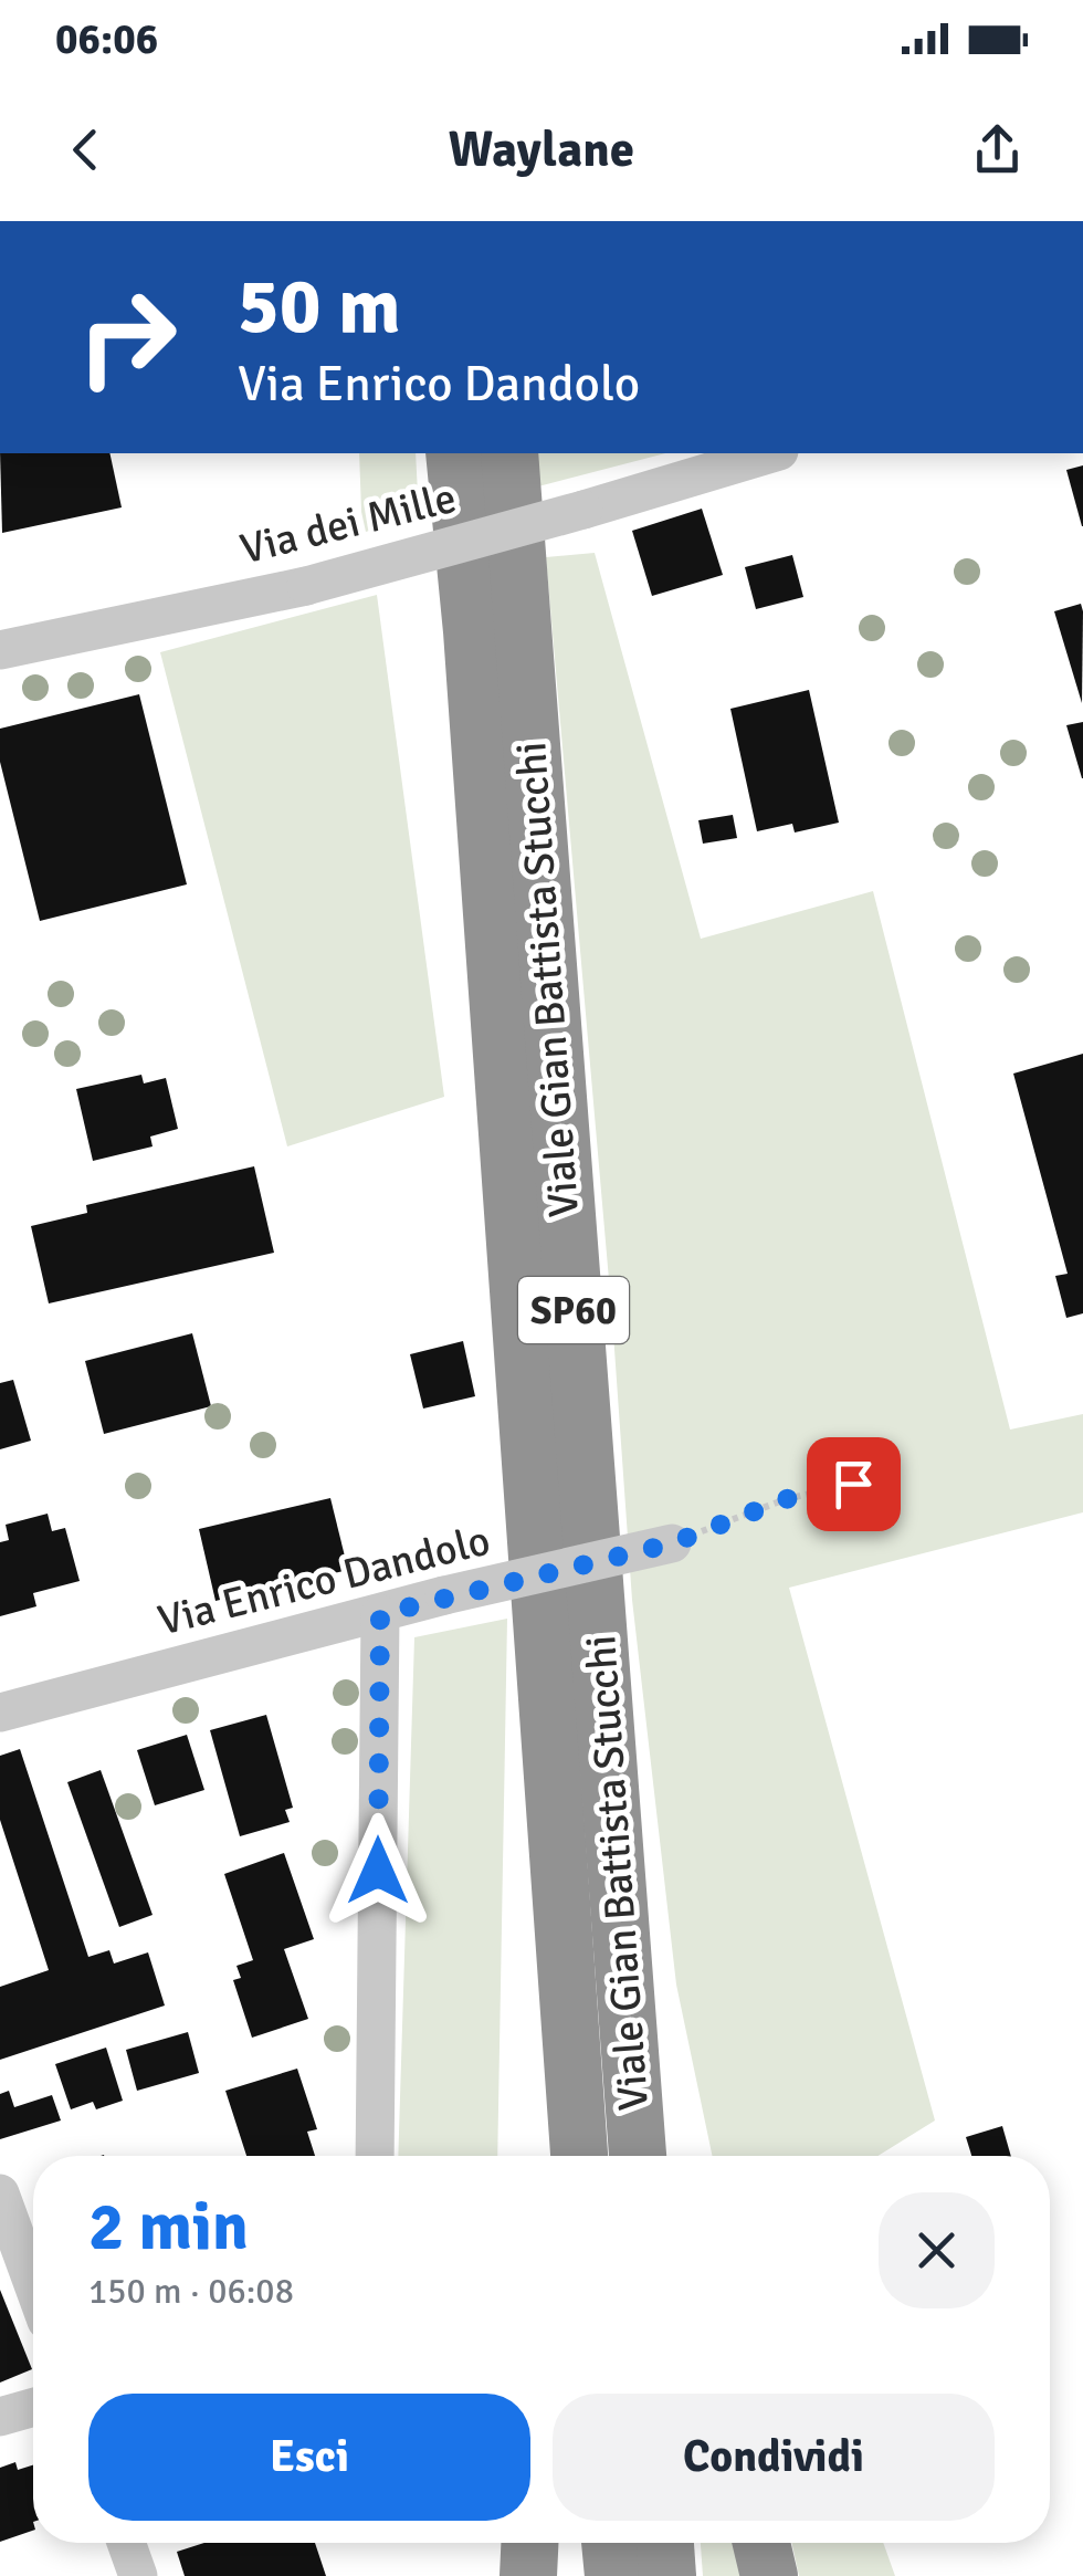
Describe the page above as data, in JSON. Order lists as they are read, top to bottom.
{
  "streets": {
    "highway": ["Viale Gian Battista Stucchi", "SP60"],
    "street": ["Via dei Mille", "Via Enrico Dandolo"]
  },
  "page": {
    "status": "06:06",
    "header": "Waylane",
    "turn": ["50 m", "Via Enrico Dandolo"],
    "heading": ["2 min", "150 m · 06:08"],
    "buttons": ["Esci", "Condividi"]
  }
}
